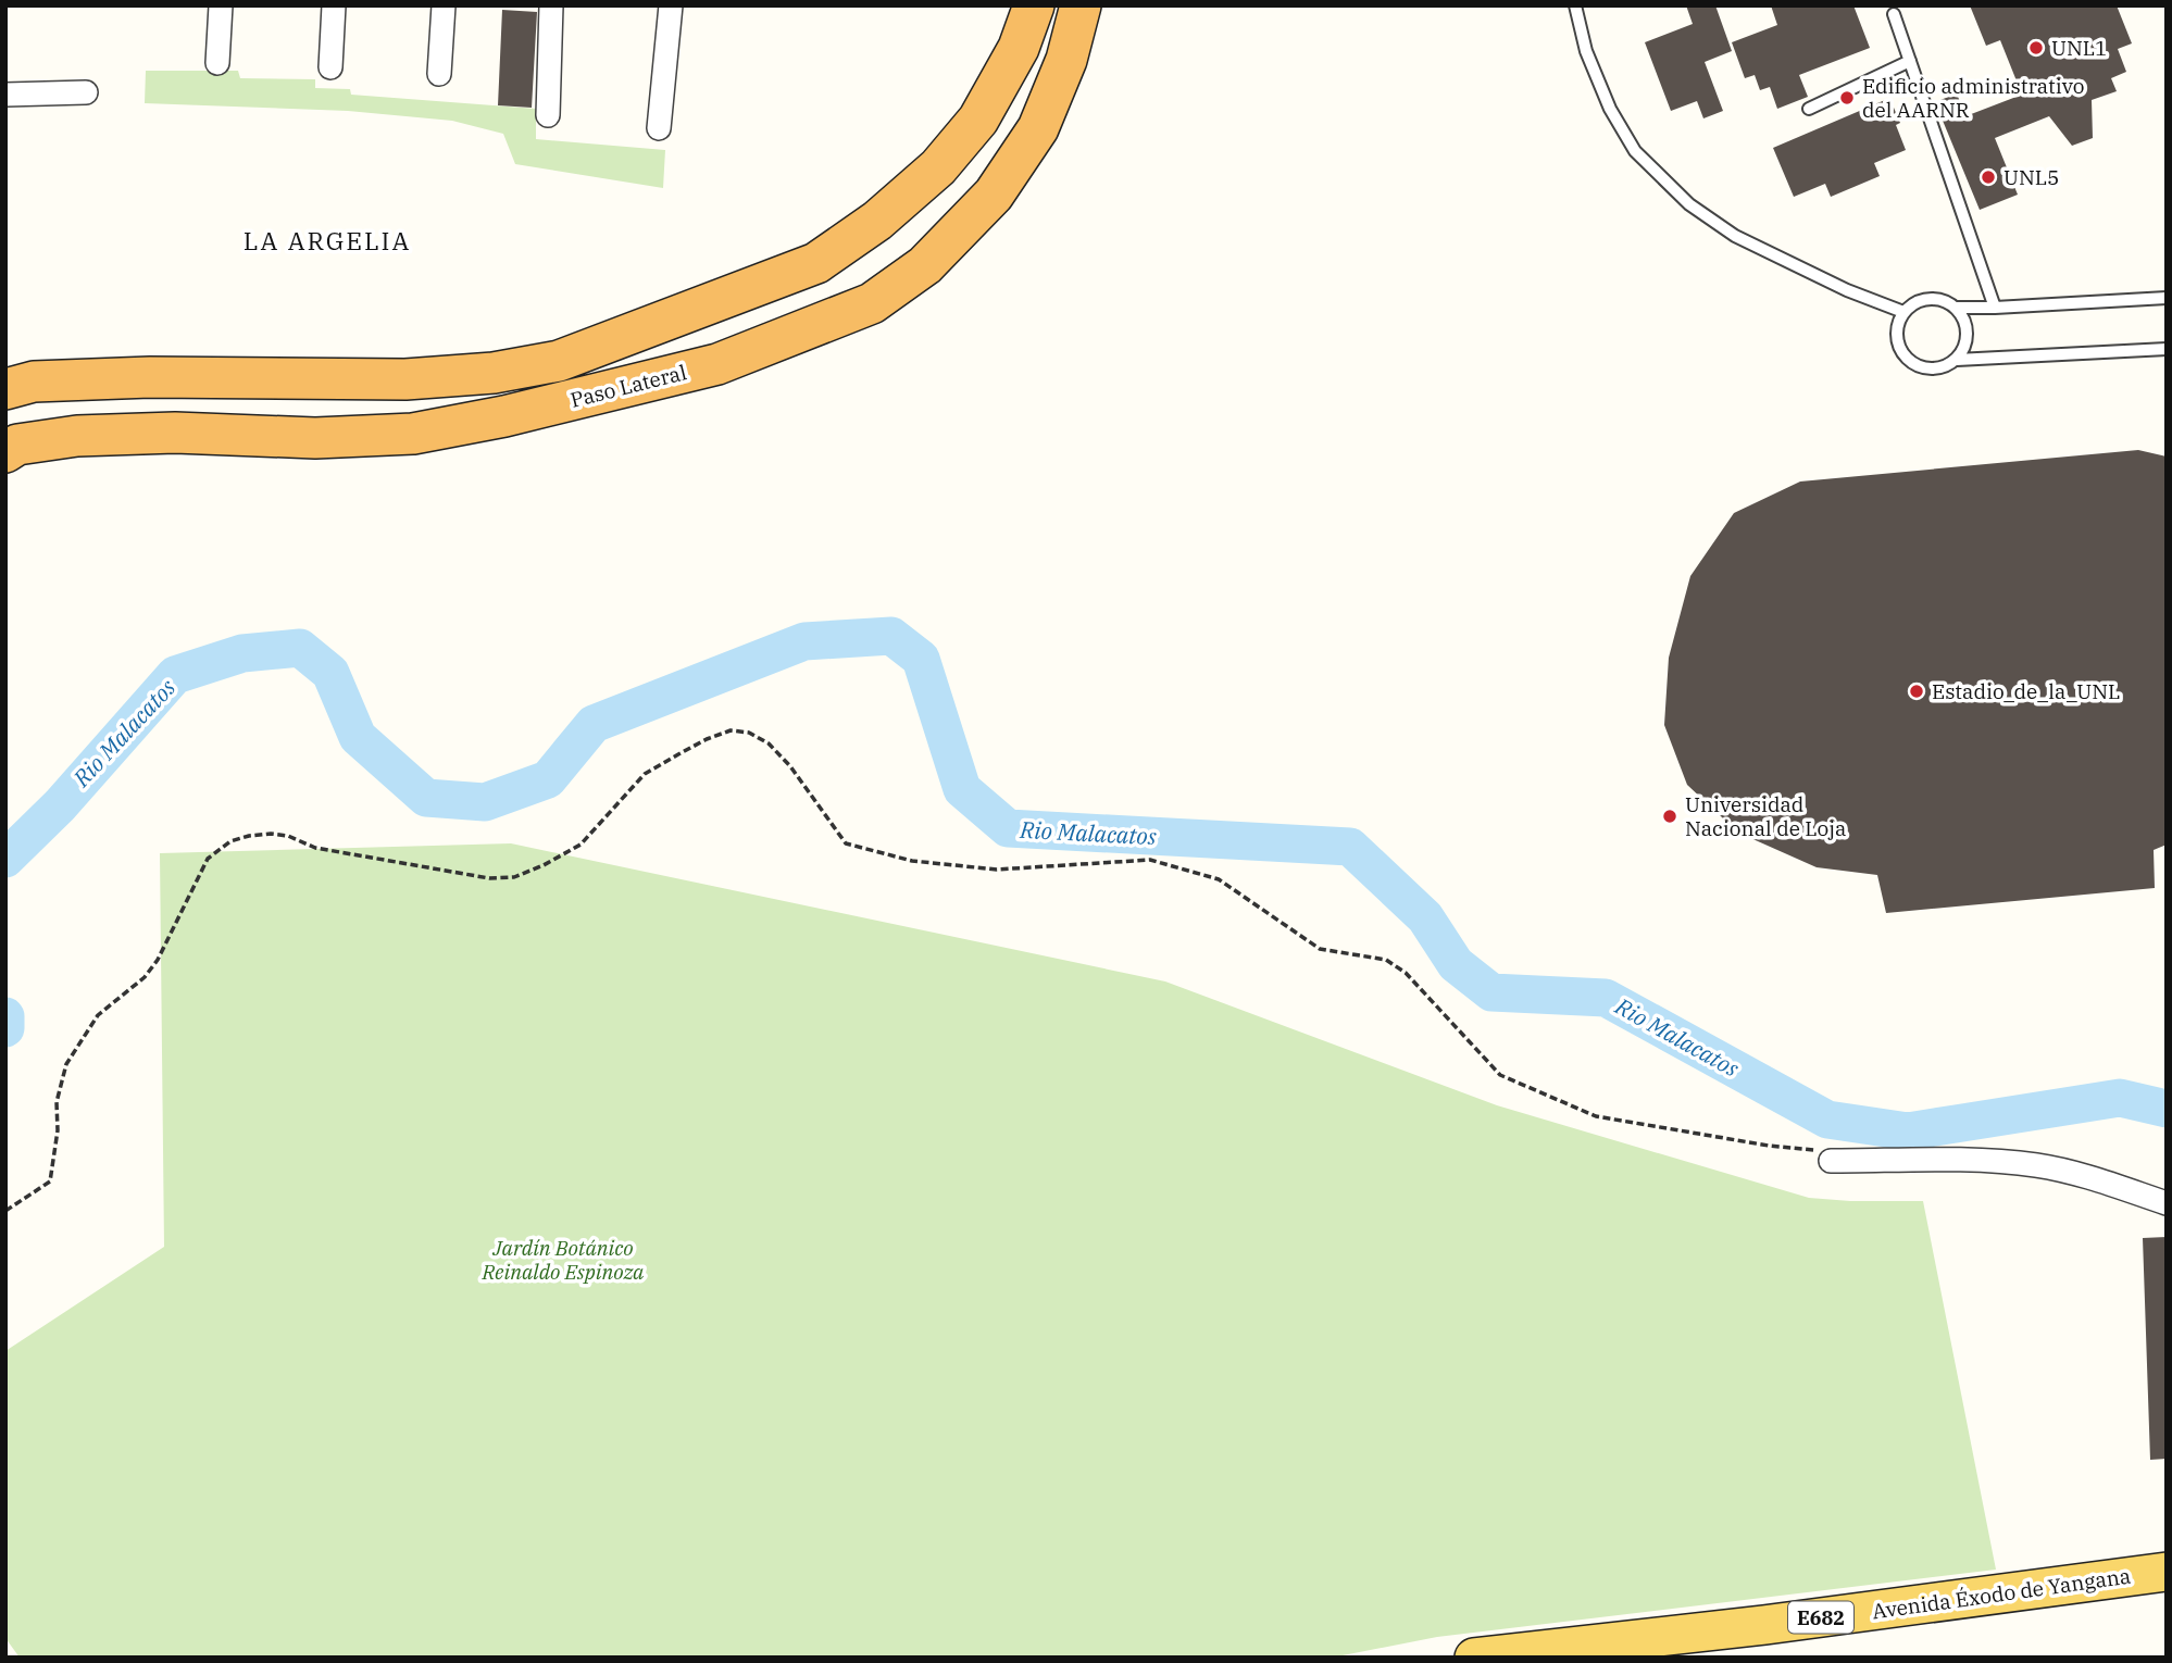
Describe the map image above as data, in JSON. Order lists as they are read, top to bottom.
{
  "streets": {
    "highway": ["Paso Lateral"],
    "main road": ["Avenida Éxodo de Yangana", "E682"]
  },
  "districts": ["LA ARGELIA"],
  "water": ["Rio Malacatos"],
  "parks": ["Jardín Botánico Reinaldo Espinoza"],
  "places": [
    "UNL1",
    "Edificio administrativo del AARNR",
    "UNL5",
    "Estadio_de_la_UNL",
    "Universidad Nacional de Loja"
  ]
}
